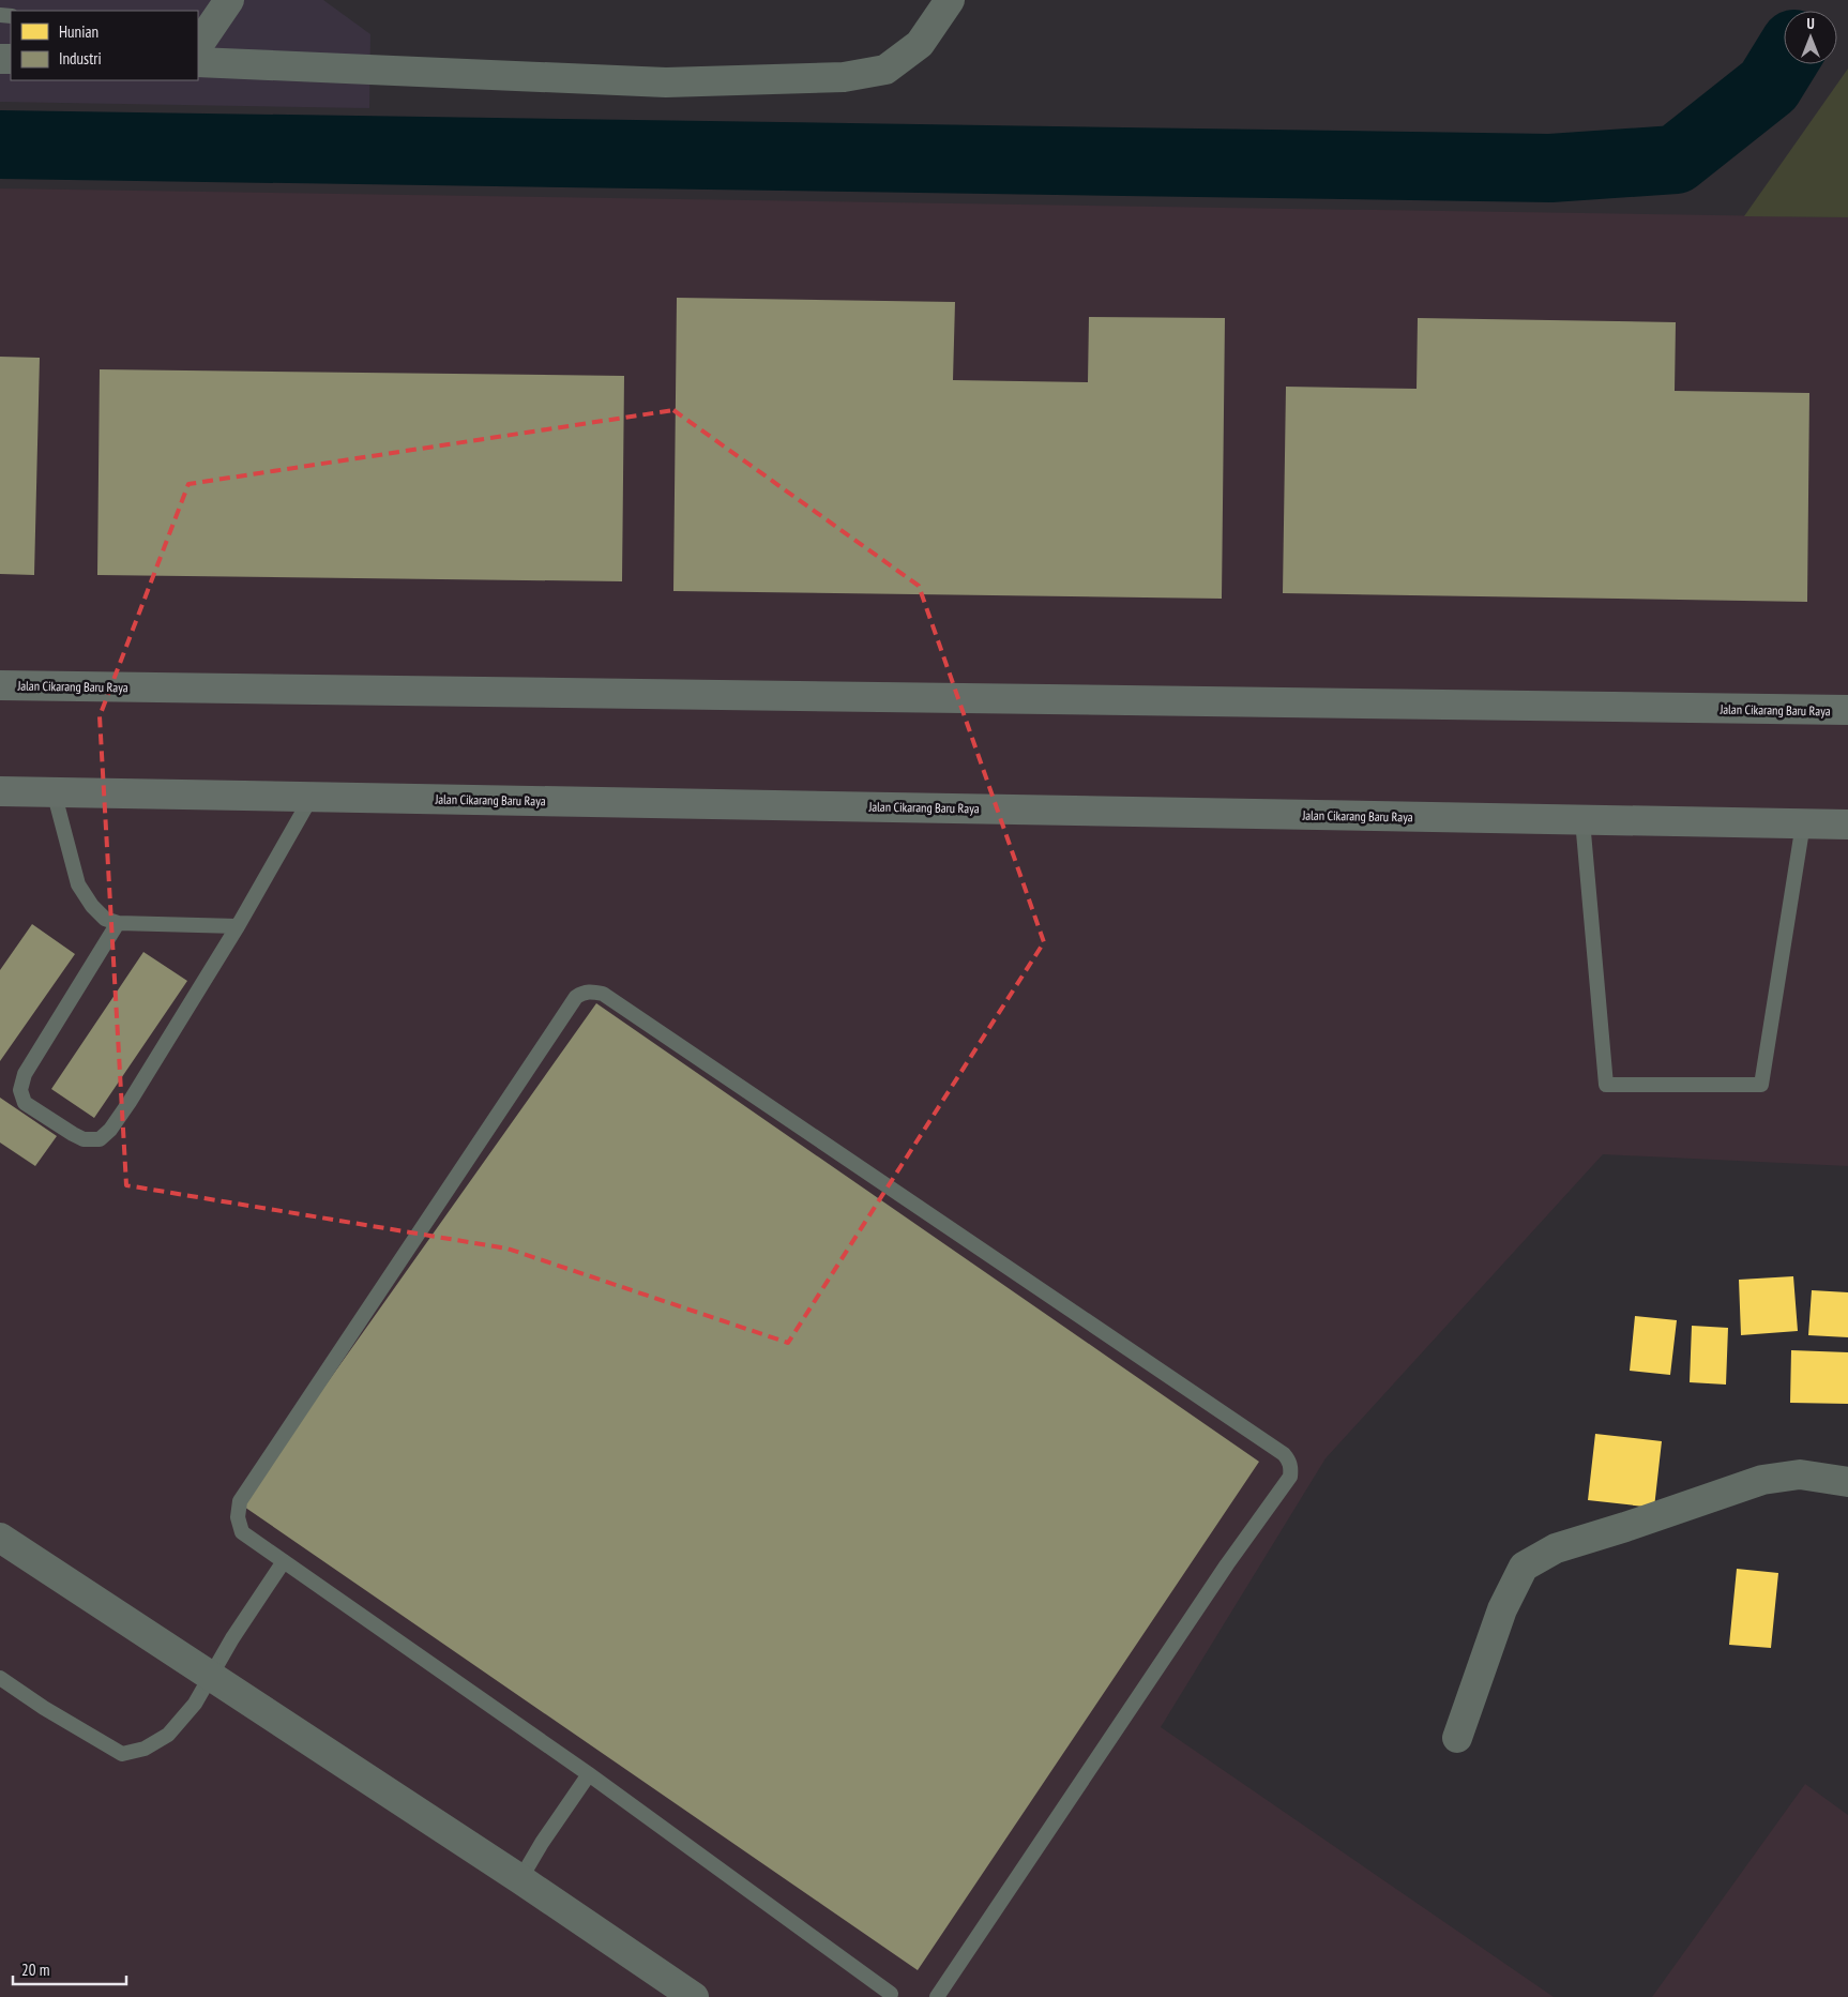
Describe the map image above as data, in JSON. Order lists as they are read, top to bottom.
{
  "streets": {
    "main road": ["Jalan Cikarang Baru Raya"]
  },
  "legend": ["Hunian", "Industri"],
  "scale_bar": "20 m",
  "north": "top"
}
